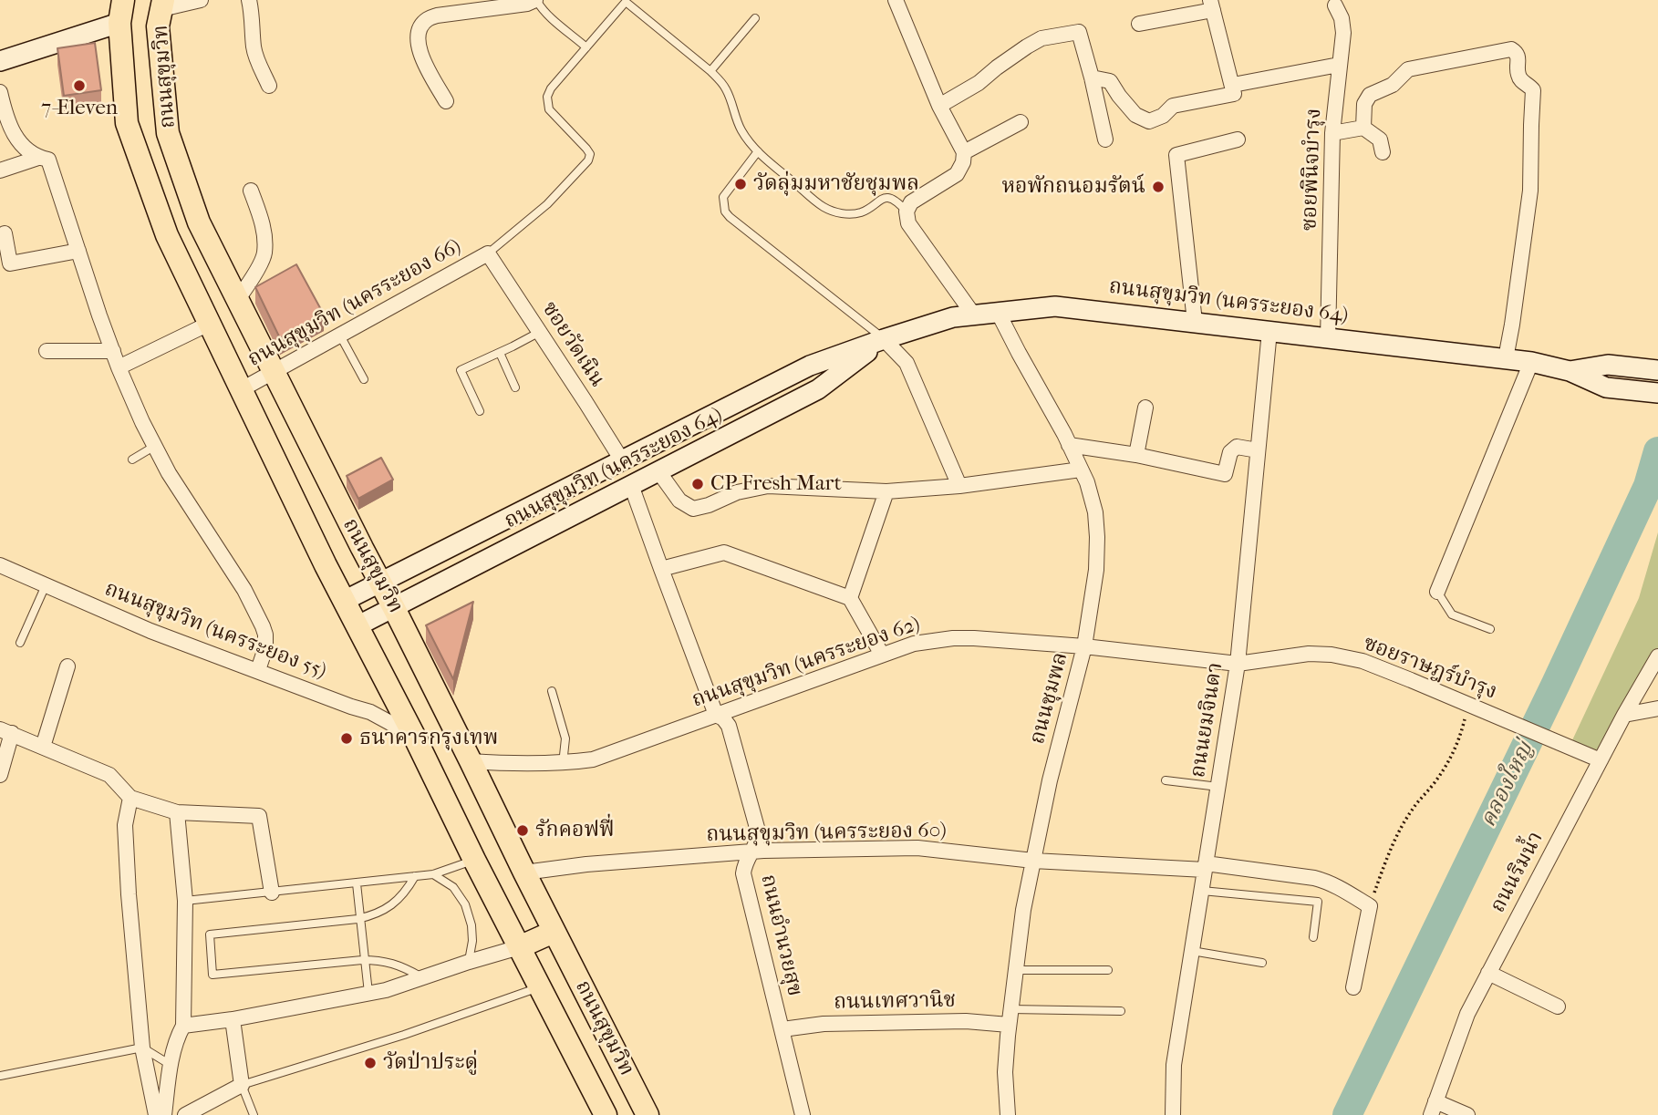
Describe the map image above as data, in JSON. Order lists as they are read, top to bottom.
{
  "streets": {
    "main road": ["ถนนสุขุมวิท"],
    "street": [
      "ซอยพินิจบำรุง",
      "ถนนสุขุมวิท (นครระยอง 64)",
      "ถนนสุขุมวิท (นครระยอง 66)",
      "ซอยวัดเนิน",
      "ถนนสุขุมวิท (นครระยอง 55)",
      "ถนนสุขุมวิท (นครระยอง 62)",
      "ซอยราษฎร์บำรุง",
      "ถนนชุมพล",
      "ถนนยมจินดา",
      "ถนนสุขุมวิท (นครระยอง 60)",
      "ถนนริมน้ำ",
      "ถนนอำนวยสุข",
      "ถนนเทศวานิช"
    ]
  },
  "crossings": [
    ["ถนนสุขุมวิท", "ถนนสุขุมวิท (นครระยอง 64)"],
    ["ถนนสุขุมวิท", "ถนนสุขุมวิท (นครระยอง 66)"],
    ["ถนนสุขุมวิท", "ถนนสุขุมวิท (นครระยอง 55)"],
    ["ถนนสุขุมวิท", "ถนนสุขุมวิท (นครระยอง 62)"],
    ["ถนนสุขุมวิท", "ถนนสุขุมวิท (นครระยอง 60)"],
    ["ซอยพินิจบำรุง", "ถนนสุขุมวิท (นครระยอง 64)"],
    ["ถนนสุขุมวิท (นครระยอง 64)", "ซอยวัดเนิน"],
    ["ถนนสุขุมวิท (นครระยอง 64)", "ถนนชุมพล"],
    ["ถนนสุขุมวิท (นครระยอง 64)", "ถนนยมจินดา"],
    ["ถนนสุขุมวิท (นครระยอง 64)", "ถนนอำนวยสุข"],
    ["ถนนสุขุมวิท (นครระยอง 66)", "ซอยวัดเนิน"],
    ["ถนนสุขุมวิท (นครระยอง 62)", "ซอยราษฎร์บำรุง"],
    ["ถนนสุขุมวิท (นครระยอง 62)", "ถนนชุมพล"],
    ["ถนนสุขุมวิท (นครระยอง 62)", "ถนนยมจินดา"],
    ["ถนนสุขุมวิท (นครระยอง 62)", "ถนนอำนวยสุข"],
    ["ซอยราษฎร์บำรุง", "ถนนยมจินดา"],
    ["ซอยราษฎร์บำรุง", "ถนนริมน้ำ"],
    ["ถนนชุมพล", "ถนนสุขุมวิท (นครระยอง 60)"],
    ["ถนนชุมพล", "ถนนเทศวานิช"],
    ["ถนนยมจินดา", "ถนนสุขุมวิท (นครระยอง 60)"],
    ["ถนนสุขุมวิท (นครระยอง 60)", "ถนนอำนวยสุข"],
    ["ถนนอำนวยสุข", "ถนนเทศวานิช"]
  ],
  "water": ["คลองใหญ่"],
  "places": [
    "7-Eleven",
    "วัดลุ่มมหาชัยชุมพล",
    "หอพักถนอมรัตน์",
    "CP Fresh Mart",
    "ธนาคารกรุงเทพ",
    "รักคอฟฟี่",
    "วัดป่าประดู่"
  ]
}
